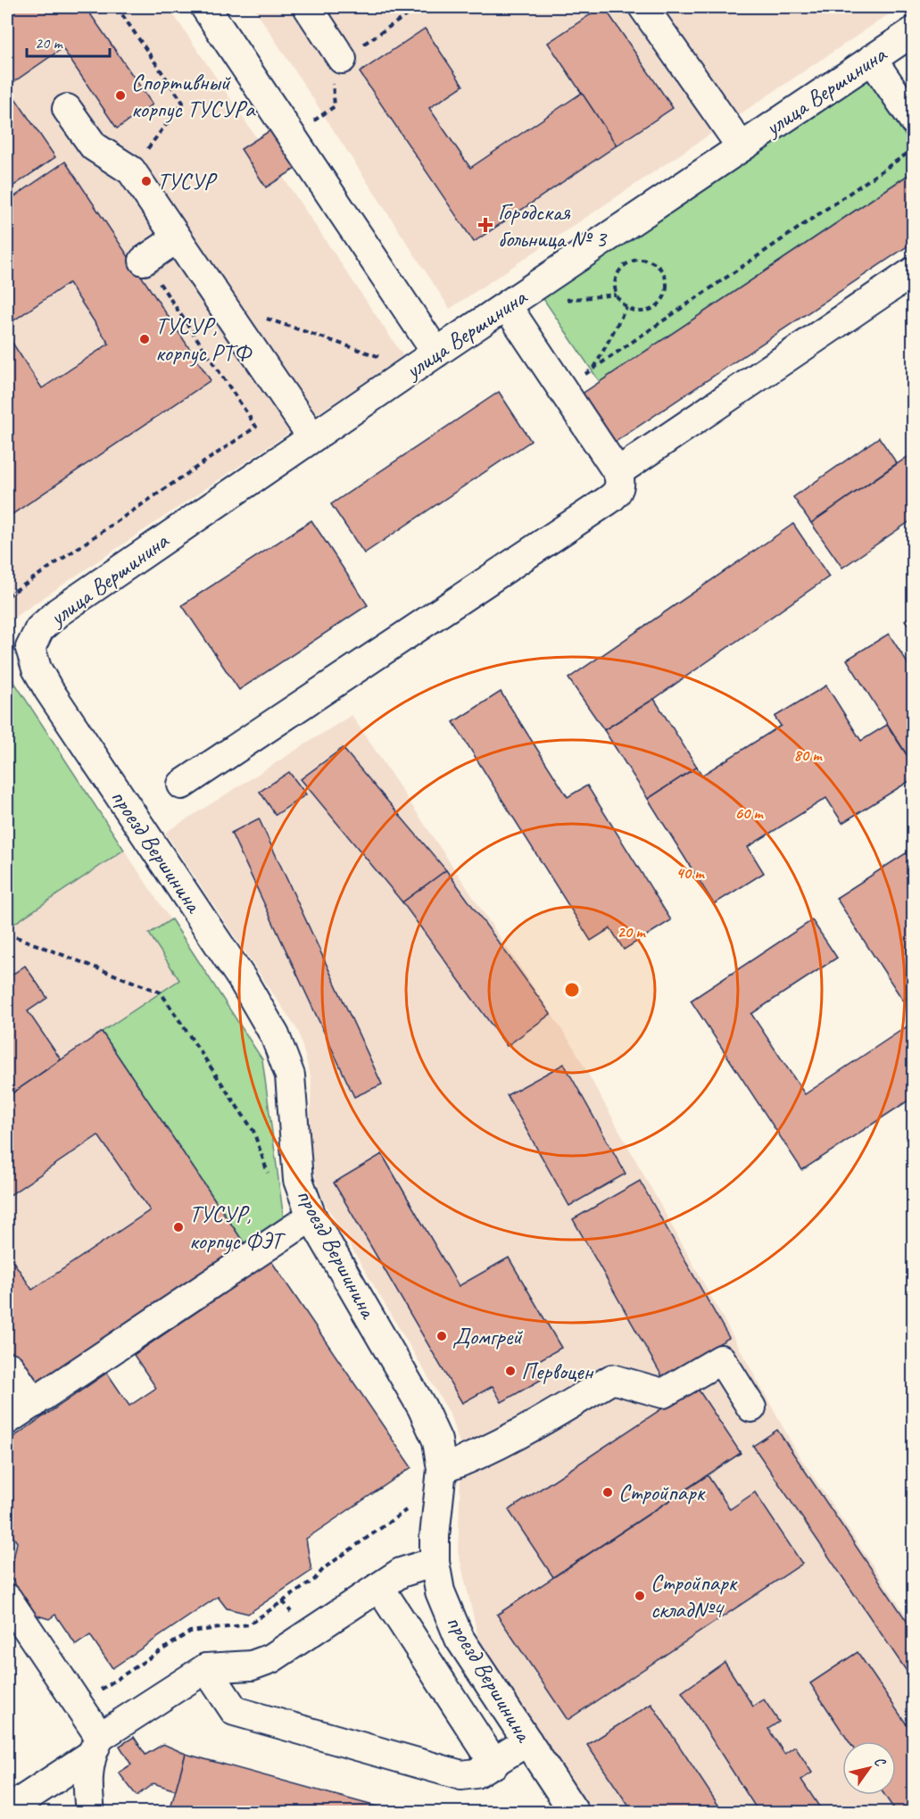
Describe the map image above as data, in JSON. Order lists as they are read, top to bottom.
{
  "streets": {
    "street": ["улица Вершинина", "проезд Вершинина"]
  },
  "crossings": [
    ["улица Вершинина", "проезд Вершинина"]
  ],
  "places": {
    "other": [
      "Спортивный корпус ТУСУРа",
      "ТУСУР",
      "ТУСУР, корпус РТФ",
      "ТУСУР, корпус ФЭТ",
      "Домгрей",
      "Первоцен",
      "Стройпарк",
      "Стройпарк склад№4"
    ],
    "health": ["Городская больница № 3"]
  },
  "scale_bar": "20 m",
  "north": "top right",
  "rings": [
    "80 m",
    "60 m",
    "40 m",
    "20 m"
  ]
}
